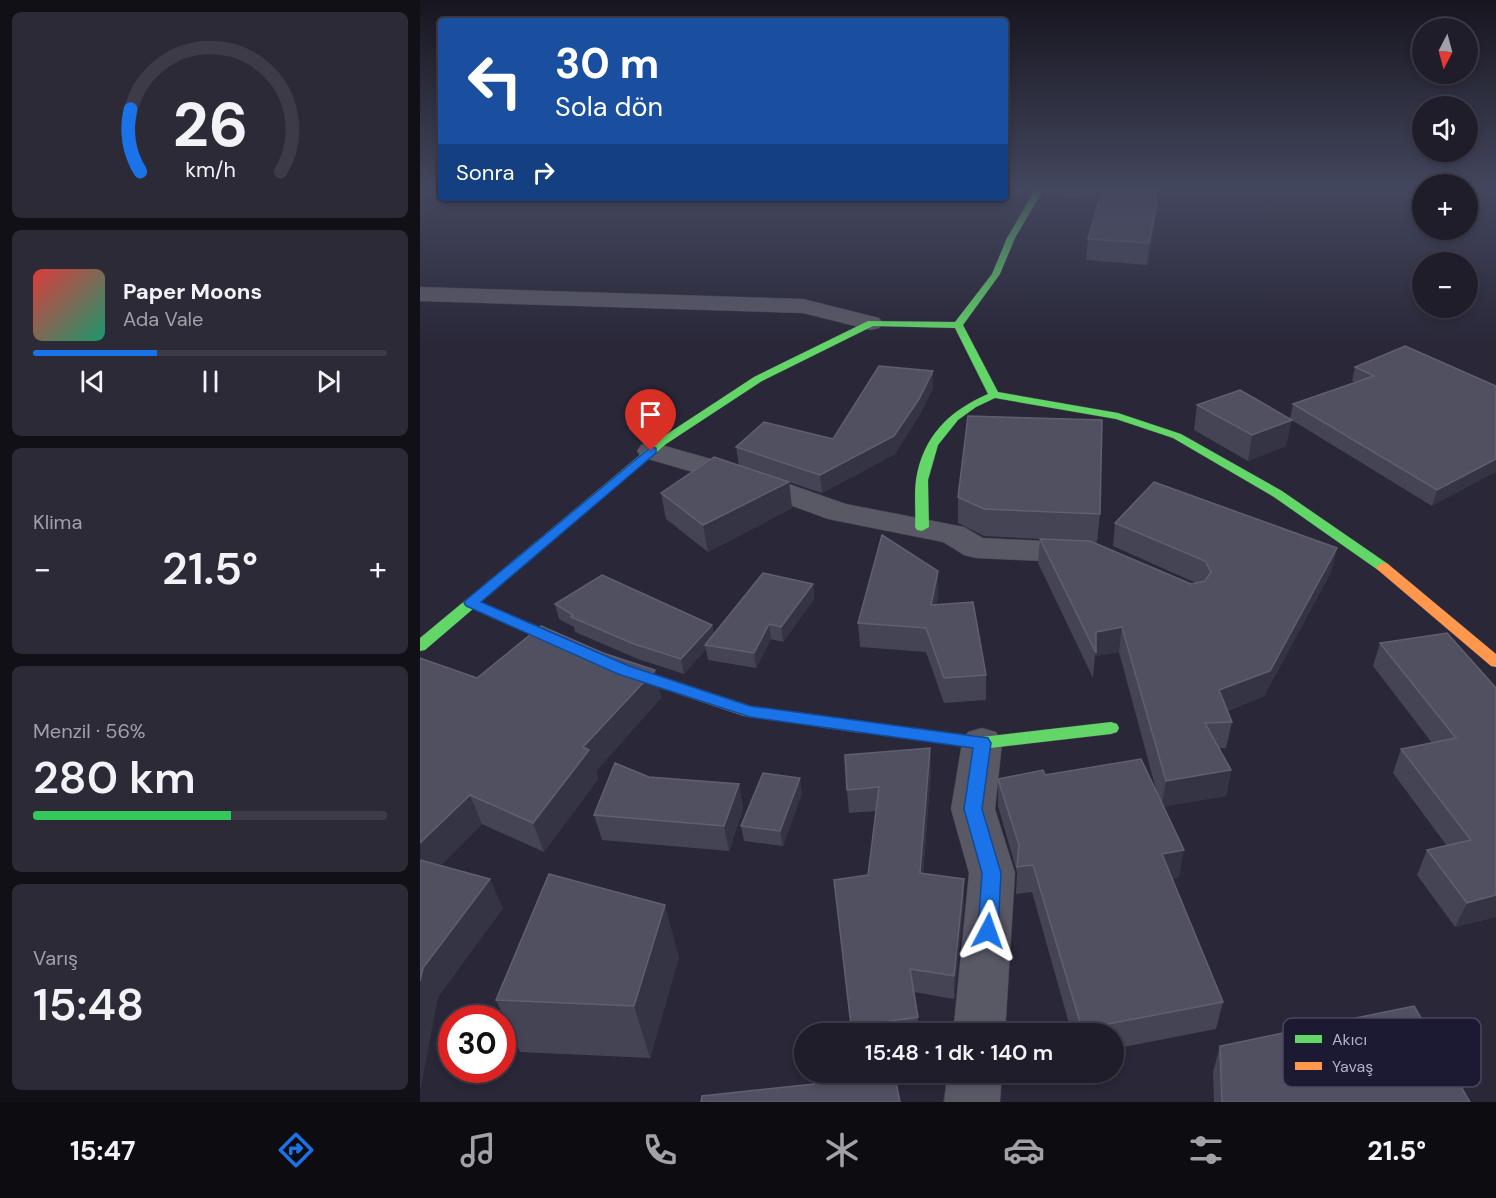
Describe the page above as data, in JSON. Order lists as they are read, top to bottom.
{
  "legend": ["Akıcı", "Yavaş"],
  "north": "bottom",
  "page": {
    "map_buttons": ["+", "−"],
    "turn": ["30 m", "Sola dön"],
    "then": "Sonra",
    "song": ["Paper Moons", "Ada Vale"],
    "tile": [
      "Klima",
      ["Menzil · 56%", "280 km"],
      ["Varış", "15:48"]
    ],
    "heat": ["−", "21.5°", "+"],
    "limit": "30",
    "trip": "15:48 · 1 dk · 140 m",
    "tabs": ["15:47", "21.5°"],
    "gauge": ["26", "km/h"]
  }
}
